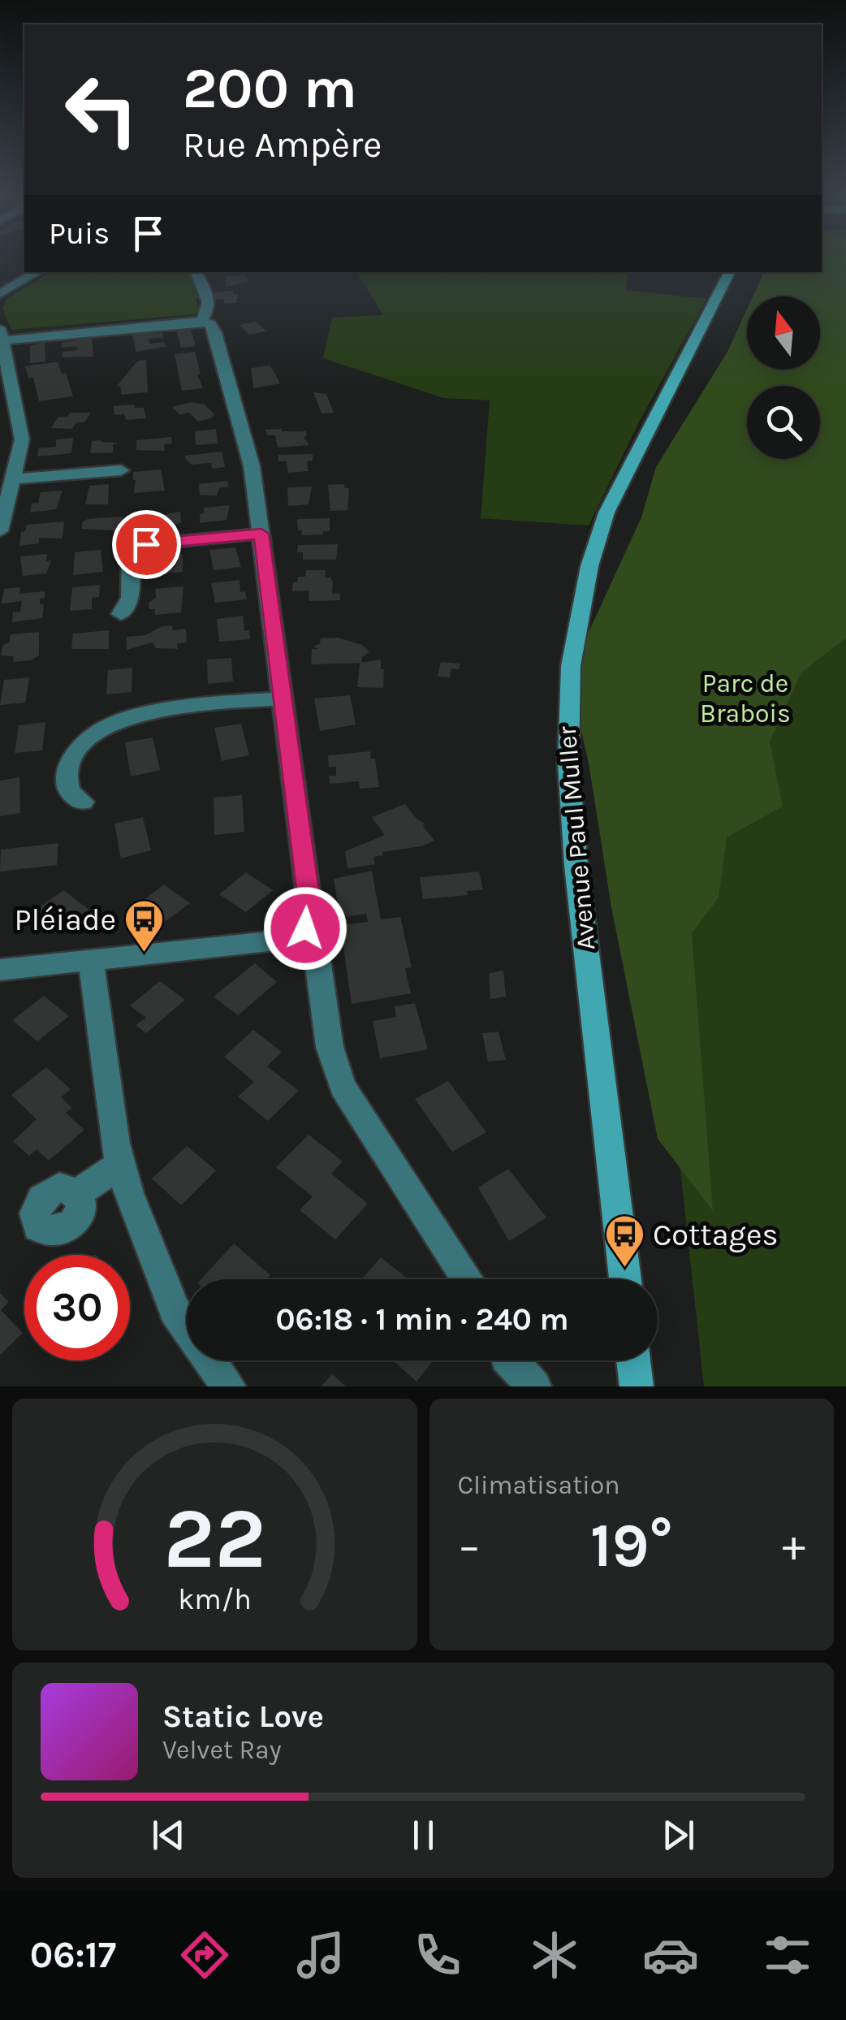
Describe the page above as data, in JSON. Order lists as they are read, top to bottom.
{
  "streets": {
    "main road": ["Avenue Paul Muller"]
  },
  "parks": ["Parc de Brabois"],
  "places": {
    "bus stop": ["Pléiade", "Cottages"]
  },
  "north": "top",
  "page": {
    "turn": ["200 m", "Rue Ampère"],
    "then": "Puis",
    "limit": "30",
    "trip": "06:18 · 1 min · 240 m",
    "tile": "Climatisation",
    "heat": ["−", "19°", "+"],
    "song": ["Static Love", "Velvet Ray"],
    "tabs": "06:17",
    "gauge": ["22", "km/h"]
  }
}
